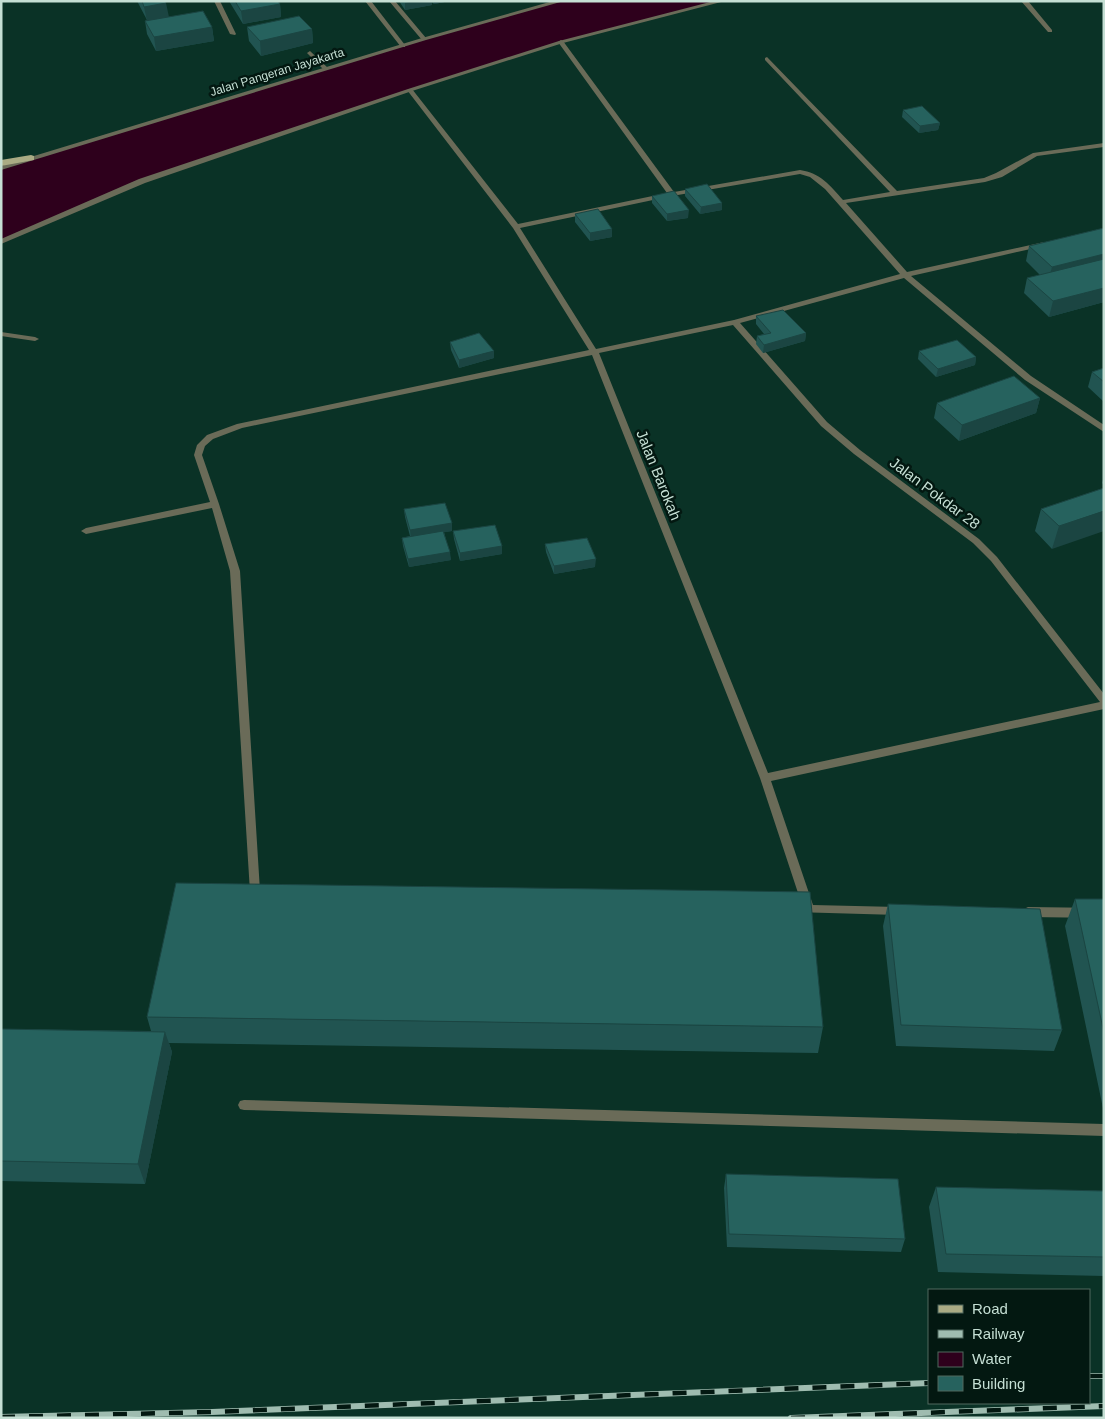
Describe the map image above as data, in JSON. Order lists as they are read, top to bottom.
{
  "streets": {
    "street": ["Jalan Pangeran Jayakarta", "Jalan Barokah", "Jalan Pokdar 28"]
  },
  "legend": [
    "Road",
    "Railway",
    "Water",
    "Building"
  ]
}
